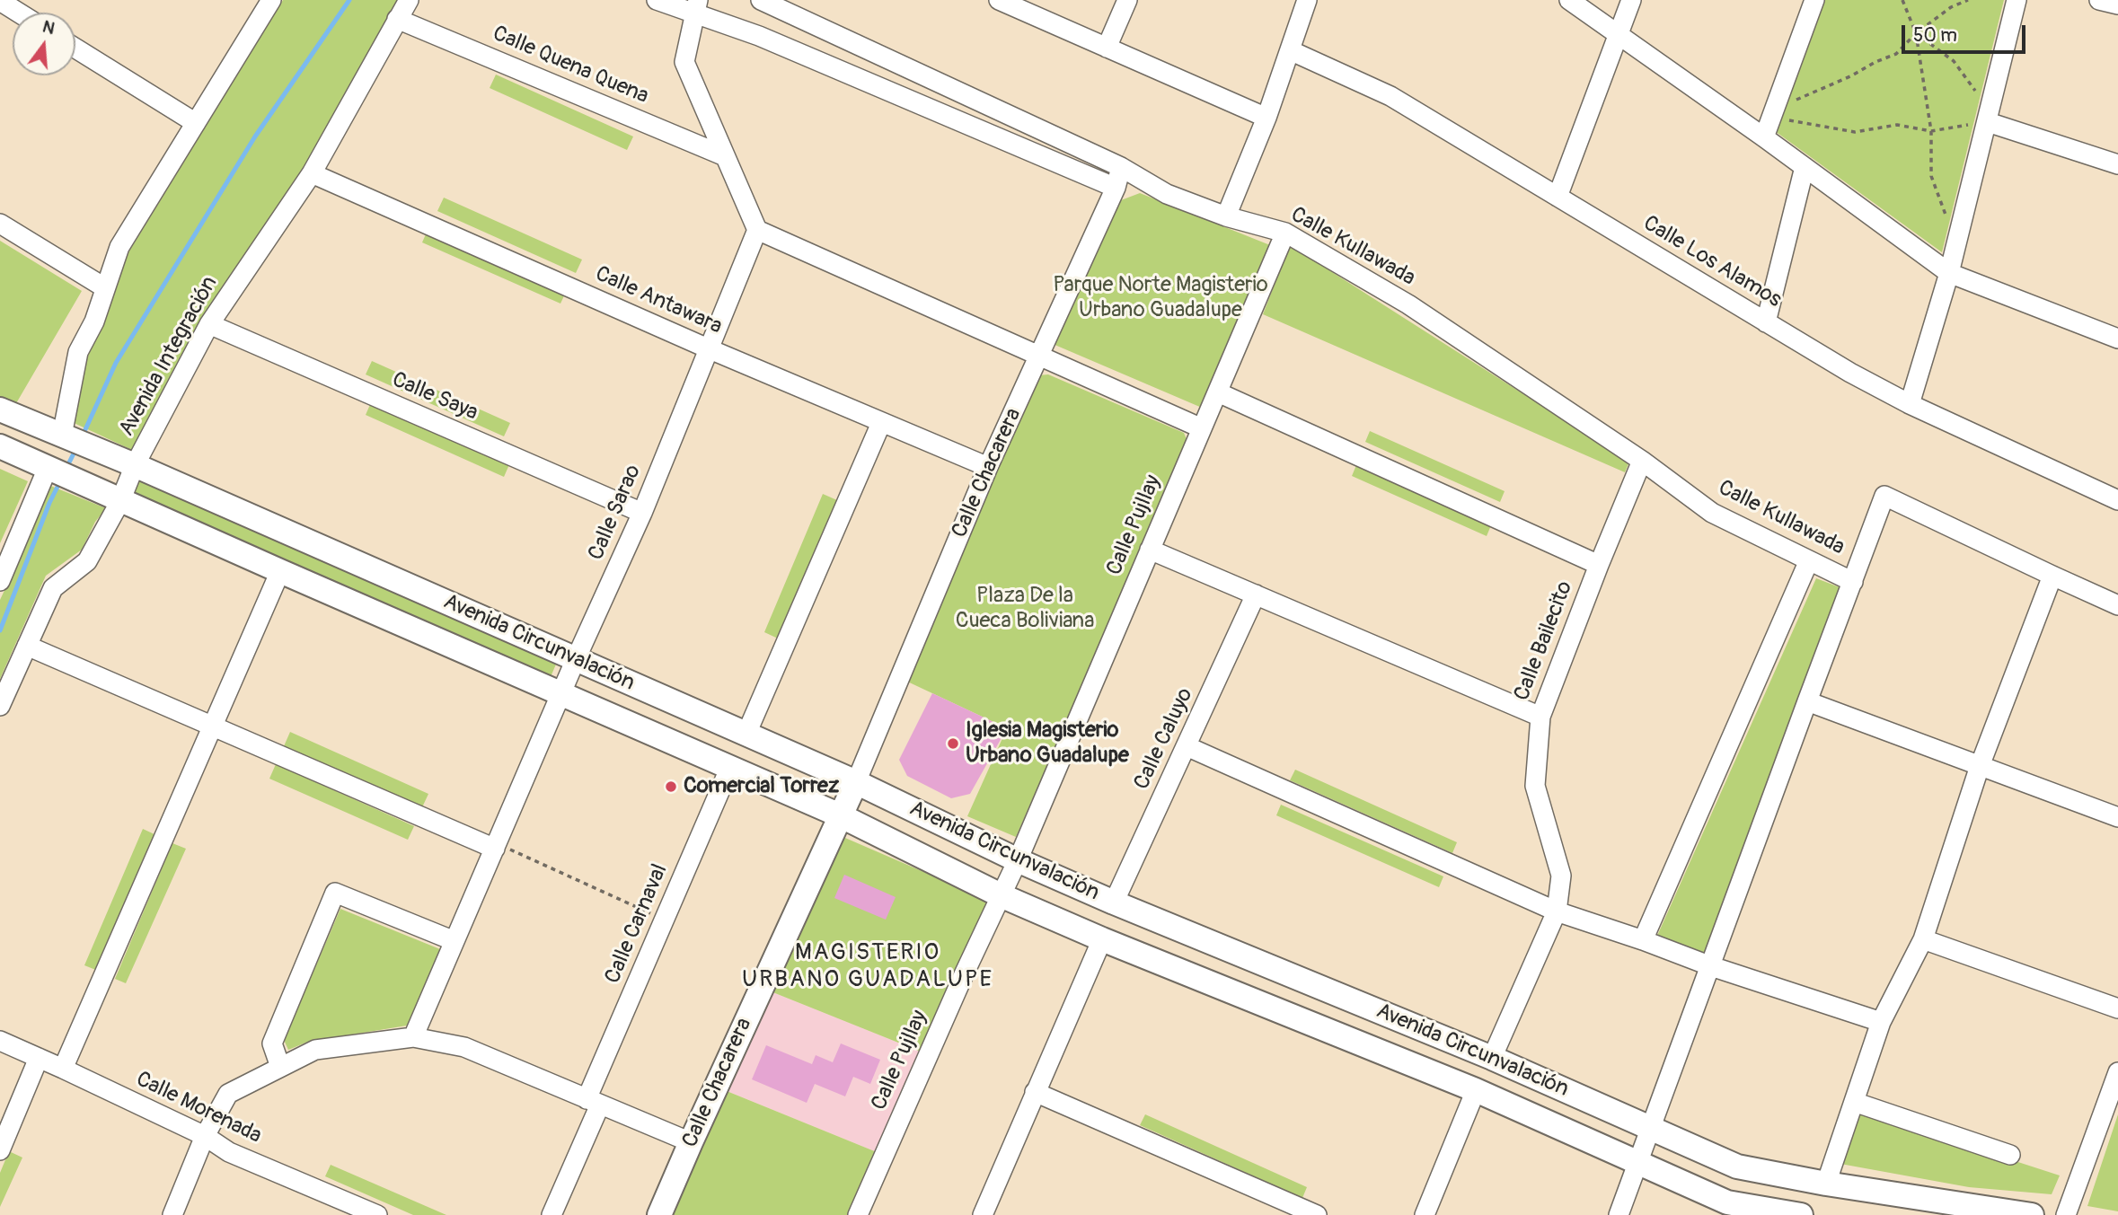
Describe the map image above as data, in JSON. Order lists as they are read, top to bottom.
{
  "streets": {
    "main road": ["Calle Chacarera", "Avenida Circunvalación"],
    "street": [
      "Calle Quena Quena",
      "Calle Kullawada",
      "Calle Los Alamos",
      "Calle Antawara",
      "Avenida Integración",
      "Calle Saya",
      "Calle Sarao",
      "Calle Pujllay",
      "Calle Bailecito",
      "Calle Caluyo",
      "Calle Carnaval",
      "Calle Morenada"
    ]
  },
  "crossings": [
    ["Calle Quena Quena", "Avenida Integración"],
    ["Calle Kullawada", "Calle Chacarera"],
    ["Calle Kullawada", "Calle Pujllay"],
    ["Calle Kullawada", "Calle Bailecito"],
    ["Calle Antawara", "Avenida Integración"],
    ["Calle Antawara", "Calle Chacarera"],
    ["Calle Antawara", "Calle Sarao"],
    ["Avenida Integración", "Calle Saya"],
    ["Avenida Integración", "Avenida Circunvalación"],
    ["Calle Saya", "Calle Sarao"],
    ["Calle Chacarera", "Avenida Circunvalación"],
    ["Calle Sarao", "Avenida Circunvalación"],
    ["Calle Pujllay", "Avenida Circunvalación"],
    ["Calle Bailecito", "Avenida Circunvalación"],
    ["Avenida Circunvalación", "Calle Caluyo"],
    ["Avenida Circunvalación", "Calle Carnaval"]
  ],
  "districts": ["MAGISTERIO URBANO GUADALUPE"],
  "parks": ["Parque Norte Magisterio Urbano Guadalupe", "Plaza De la Cueca Boliviana"],
  "places": ["Iglesia Magisterio Urbano Guadalupe", "Comercial Torrez"],
  "scale_bar": "50 m",
  "north": "top"
}
